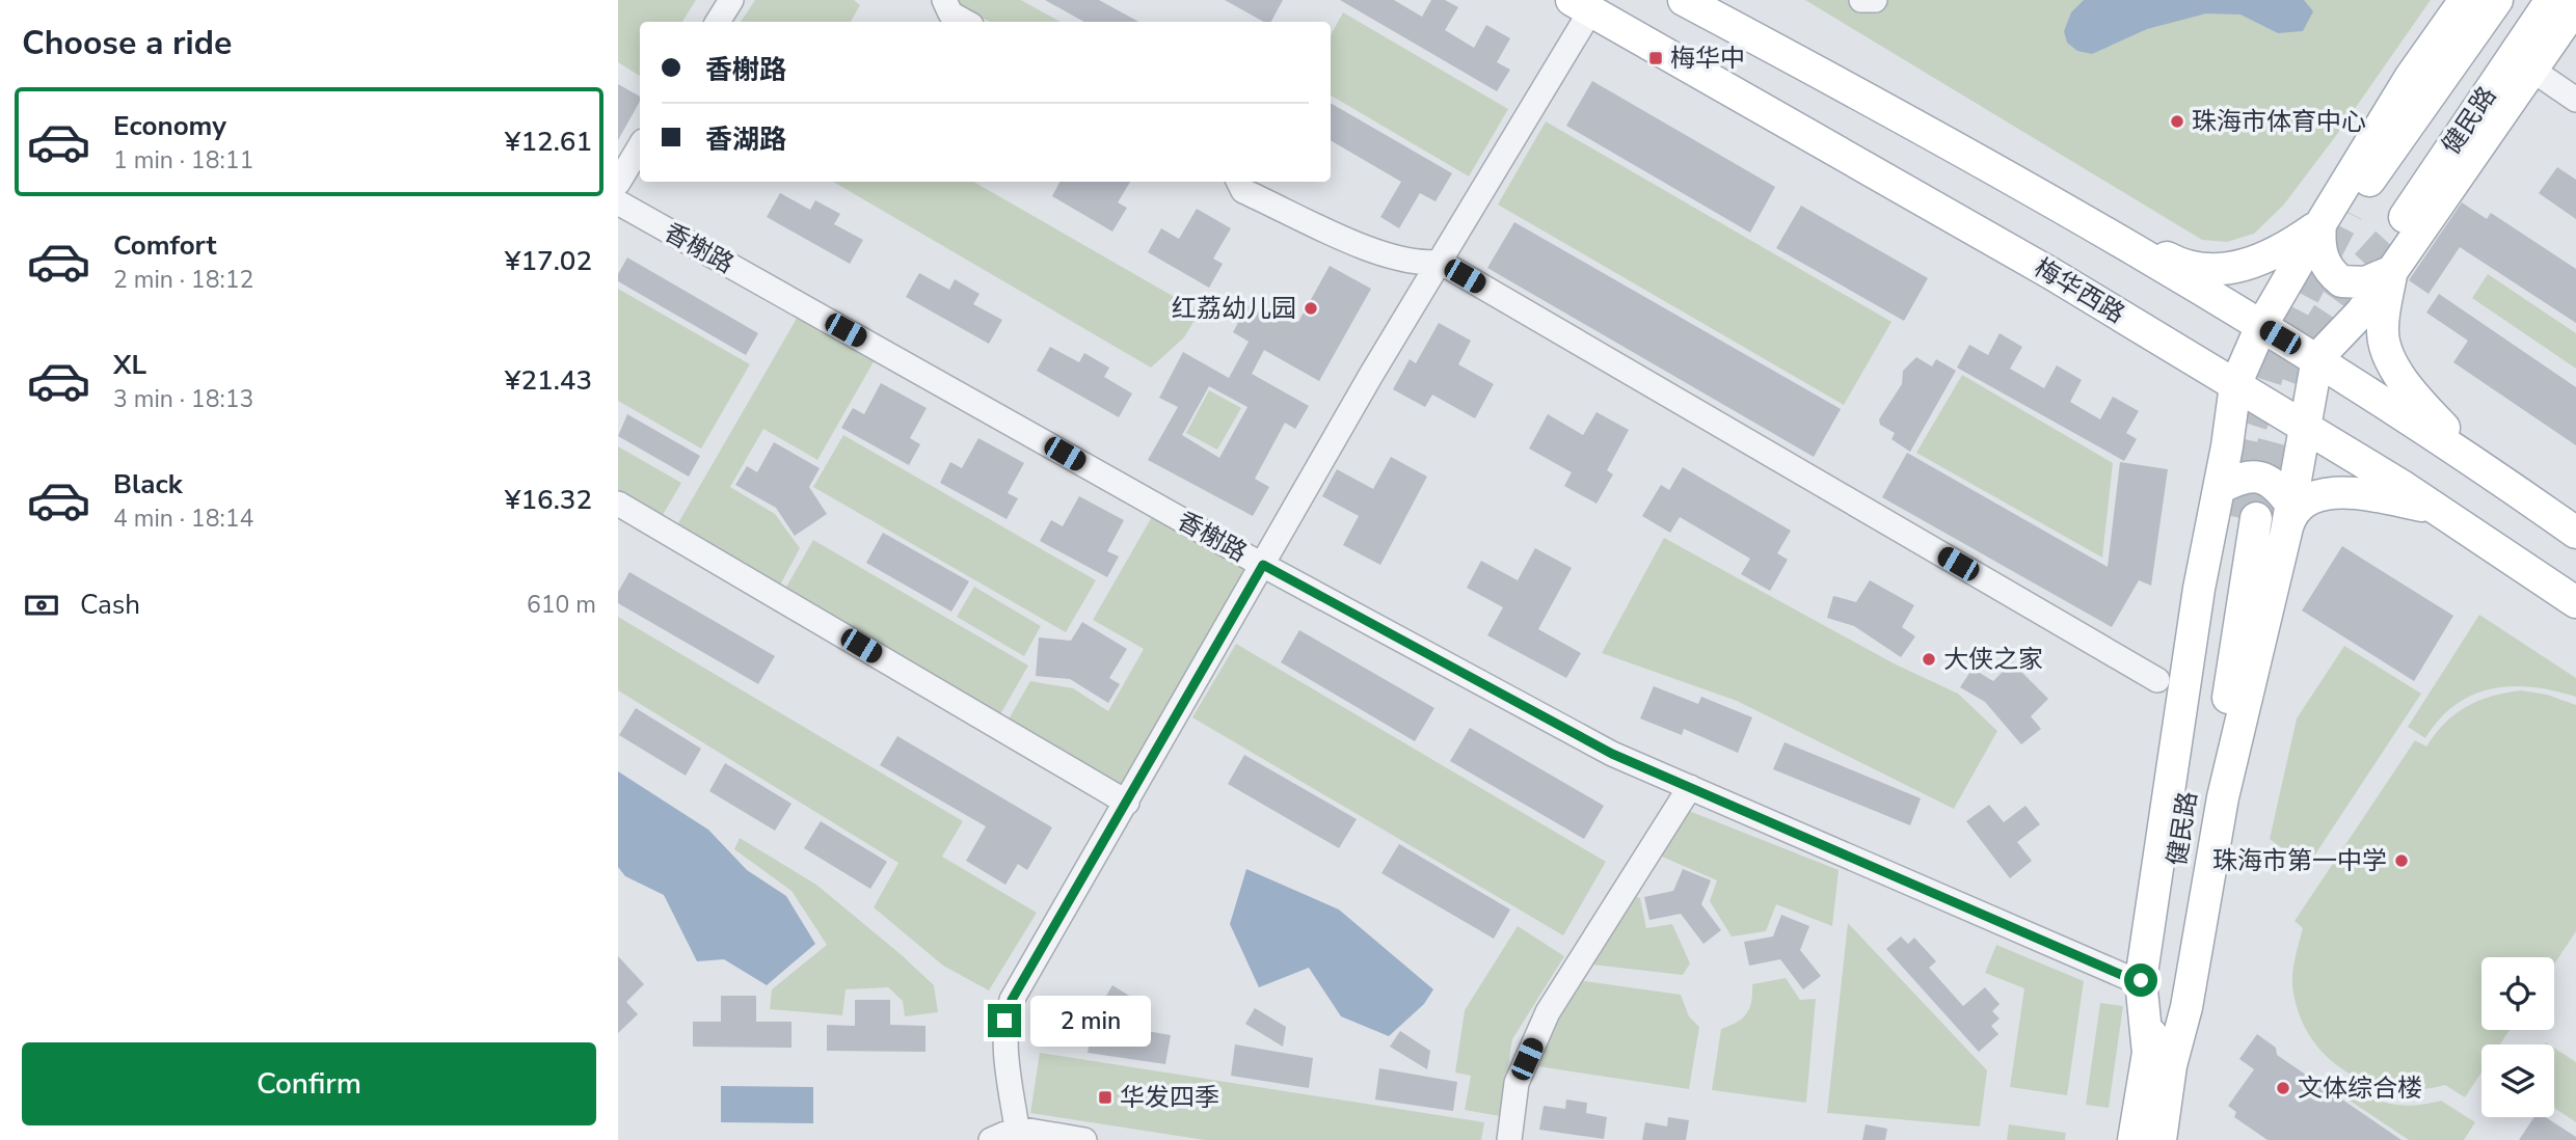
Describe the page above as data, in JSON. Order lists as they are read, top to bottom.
{
  "streets": {
    "main road": ["健民路", "梅华西路"],
    "street": ["香榭路"]
  },
  "places": {
    "transit": ["梅华中", "华发四季"],
    "other": [
      "珠海市体育中心",
      "红荔幼儿园",
      "大侠之家",
      "珠海市第一中学",
      "文体综合楼"
    ]
  },
  "page": {
    "heading": "Choose a ride",
    "banner": ["香榭路", "香湖路"],
    "list": [
      {
        "name": "Economy",
        "note": "1 min · 18:11",
        "value": "¥12.61"
      },
      {
        "name": "Comfort",
        "note": "2 min · 18:12",
        "value": "¥17.02"
      },
      {
        "name": "XL",
        "note": "3 min · 18:13",
        "value": "¥21.43"
      },
      {
        "name": "Black",
        "note": "4 min · 18:14",
        "value": "¥16.32"
      }
    ],
    "pay": ["Cash", "610 m"],
    "bubble": "2 min",
    "buttons": "Confirm"
  }
}
